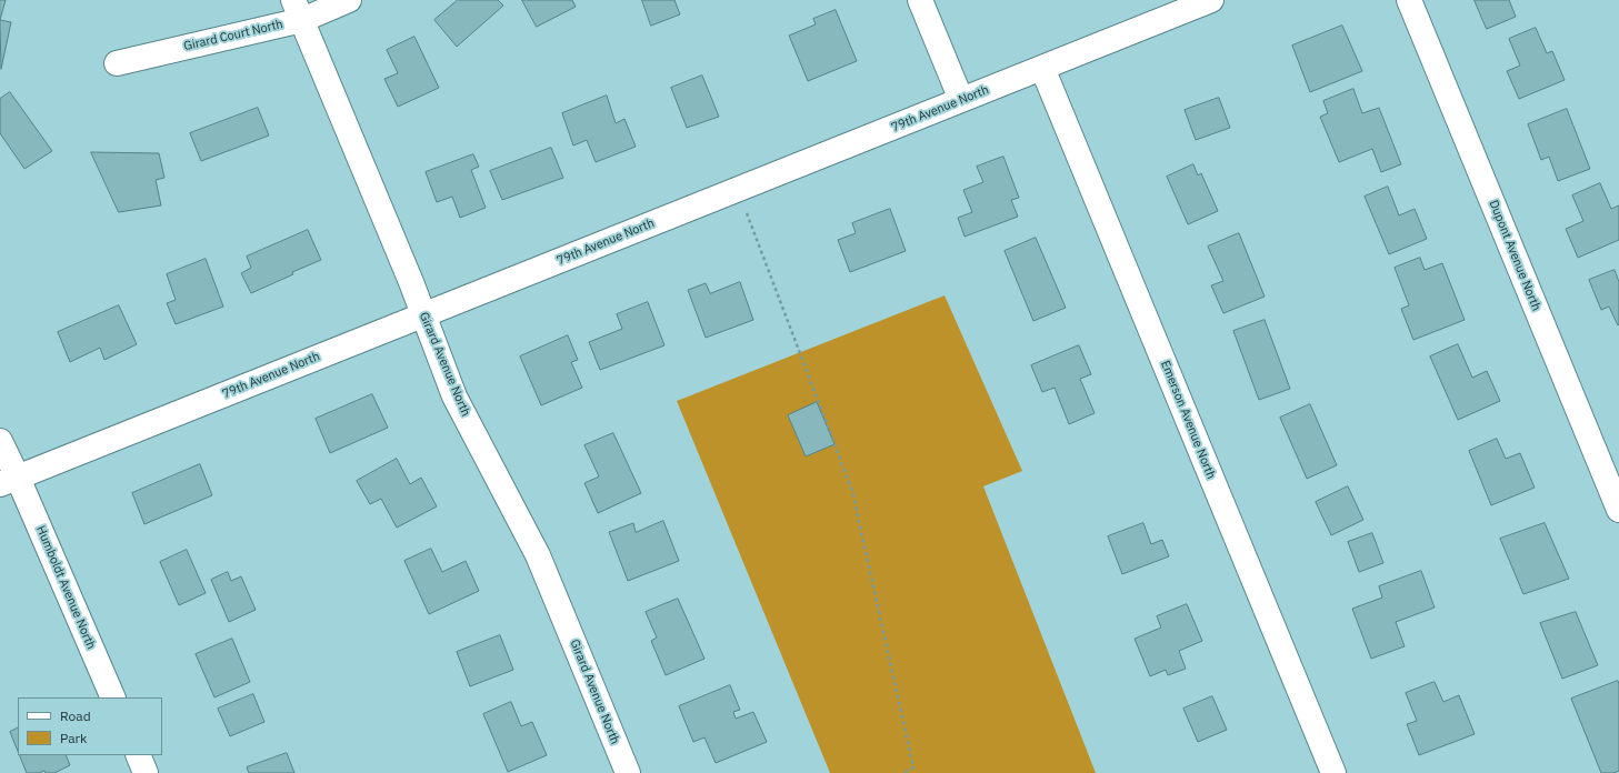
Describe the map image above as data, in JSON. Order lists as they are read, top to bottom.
{
  "streets": {
    "street": [
      "Girard Court North",
      "79th Avenue North",
      "Dupont Avenue North",
      "Girard Avenue North",
      "Emerson Avenue North",
      "Humboldt Avenue North"
    ]
  },
  "crossings": [
    ["Girard Court North", "Girard Avenue North"],
    ["79th Avenue North", "Girard Avenue North"],
    ["79th Avenue North", "Emerson Avenue North"],
    ["79th Avenue North", "Humboldt Avenue North"]
  ],
  "legend": ["Road", "Park"]
}
